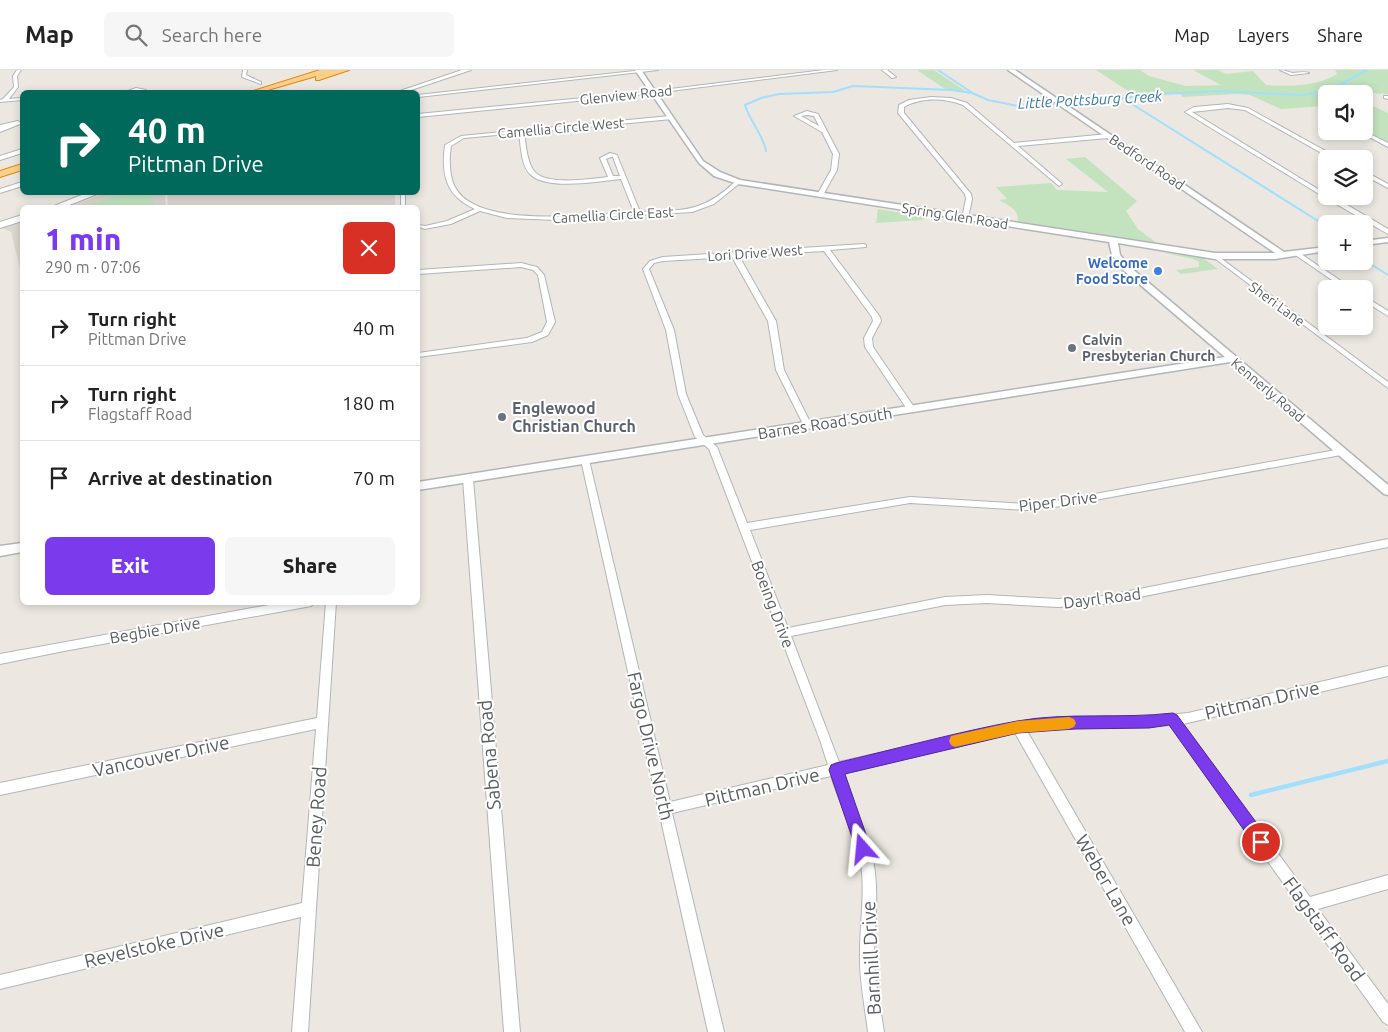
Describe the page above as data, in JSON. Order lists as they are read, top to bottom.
{
  "streets": {
    "street": [
      "Glenview Road",
      "Camellia Circle West",
      "Bedford Road",
      "Camellia Circle East",
      "Spring Glen Road",
      "Lori Drive West",
      "Sheri Lane",
      "Kennerly Road",
      "Barnes Road South",
      "Piper Drive",
      "Dayrl Road",
      "Boeing Drive",
      "Begbie Drive",
      "Pittman Drive",
      "Fargo Drive North",
      "Sabena Road",
      "Vancouver Drive",
      "Beney Road",
      "Weber Lane",
      "Flagstaff Road",
      "Revelstoke Drive",
      "Barnhill Drive"
    ]
  },
  "crossings": [
    ["Glenview Road", "Spring Glen Road"],
    ["Camellia Circle West", "Camellia Circle East"],
    ["Camellia Circle West", "Spring Glen Road"],
    ["Bedford Road", "Spring Glen Road"],
    ["Camellia Circle East", "Spring Glen Road"],
    ["Spring Glen Road", "Sheri Lane"],
    ["Spring Glen Road", "Kennerly Road"],
    ["Lori Drive West", "Boeing Drive"],
    ["Kennerly Road", "Barnes Road South"],
    ["Kennerly Road", "Piper Drive"],
    ["Barnes Road South", "Boeing Drive"],
    ["Barnes Road South", "Fargo Drive North"],
    ["Barnes Road South", "Sabena Road"],
    ["Piper Drive", "Boeing Drive"],
    ["Dayrl Road", "Boeing Drive"],
    ["Boeing Drive", "Pittman Drive"],
    ["Boeing Drive", "Barnhill Drive"],
    ["Pittman Drive", "Fargo Drive North"],
    ["Pittman Drive", "Weber Lane"],
    ["Pittman Drive", "Flagstaff Road"],
    ["Pittman Drive", "Barnhill Drive"],
    ["Vancouver Drive", "Beney Road"],
    ["Beney Road", "Revelstoke Drive"]
  ],
  "water": ["Little Pottsburg Creek"],
  "places": ["Welcome Food Store", "Calvin Presbyterian Church", "Englewood Christian Church"],
  "page": {
    "header": "Map",
    "search": "Search here",
    "nav": ["Map", "Layers", "Share"],
    "map_buttons": ["+", "−"],
    "turn": ["40 m", "Pittman Drive"],
    "heading": ["1 min", "290 m · 07:06"],
    "list": [
      {
        "name": "Turn right",
        "note": "Pittman Drive",
        "value": "40 m"
      },
      {
        "name": "Turn right",
        "note": "Flagstaff Road",
        "value": "180 m"
      },
      {
        "name": "Arrive at destination",
        "value": "70 m"
      }
    ],
    "buttons": ["Exit", "Share"]
  }
}
